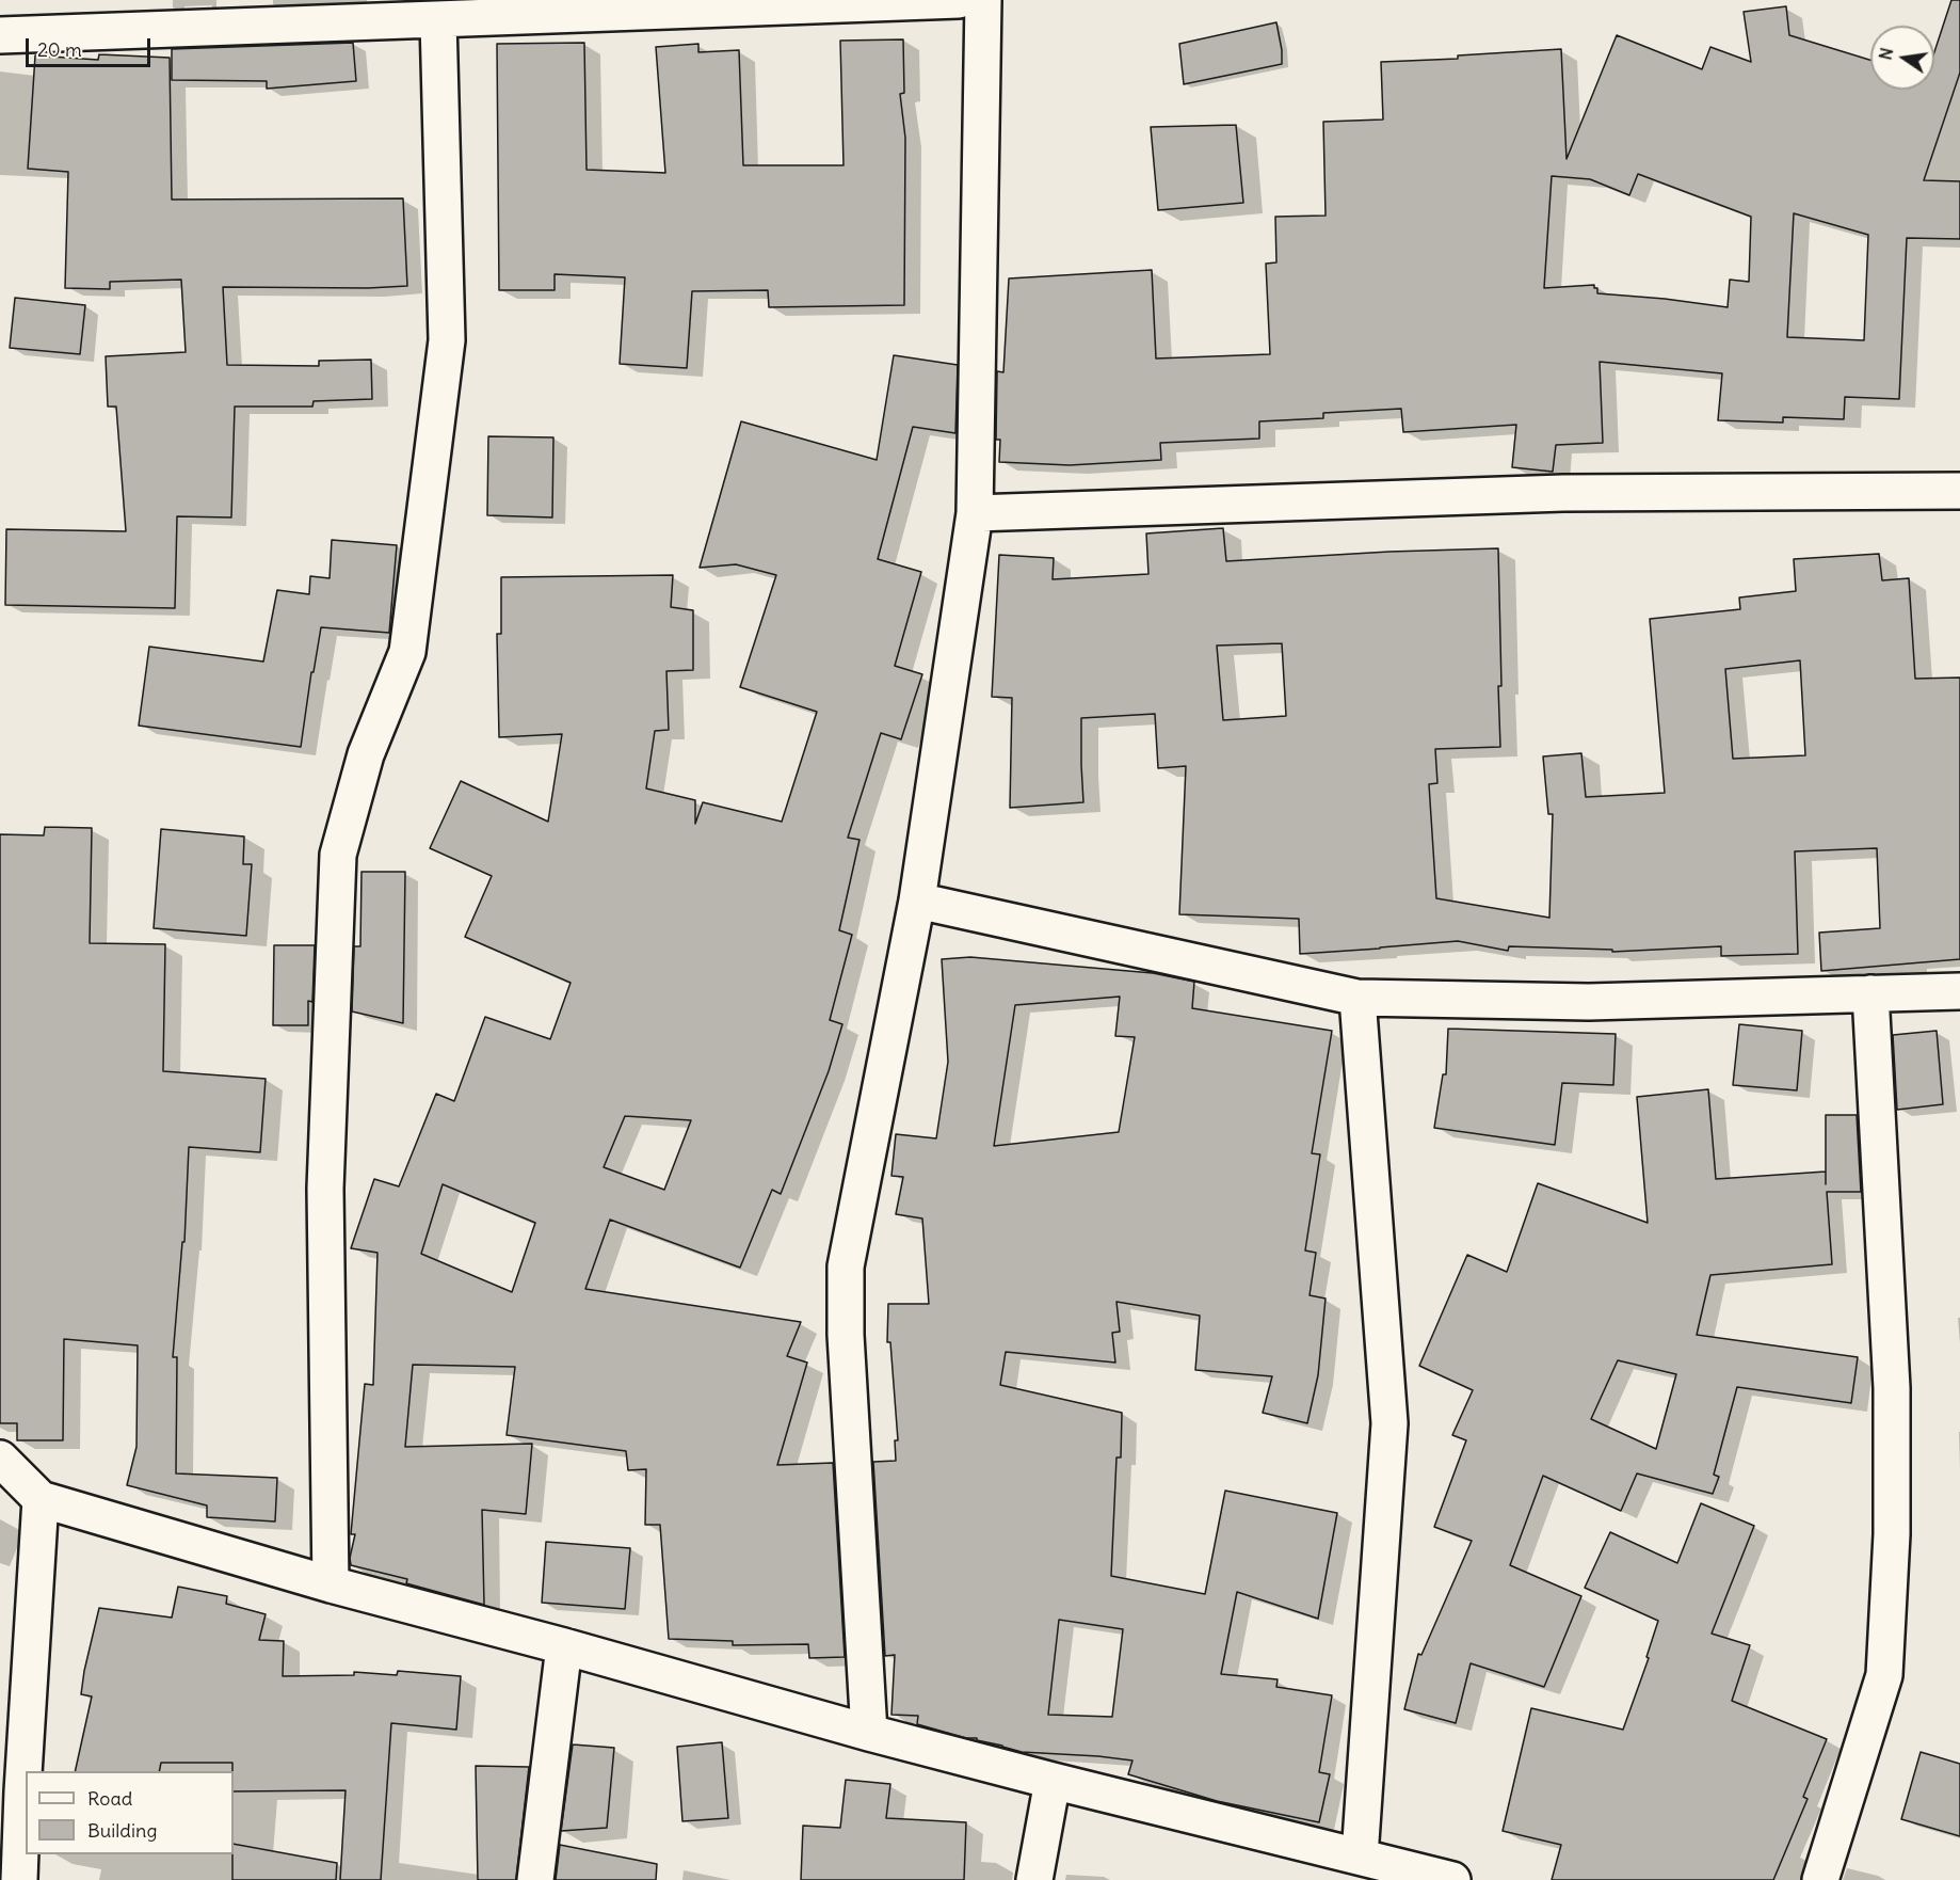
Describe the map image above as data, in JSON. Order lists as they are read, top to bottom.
{
  "legend": ["Road", "Building"],
  "scale_bar": "20 m",
  "north": "left"
}
